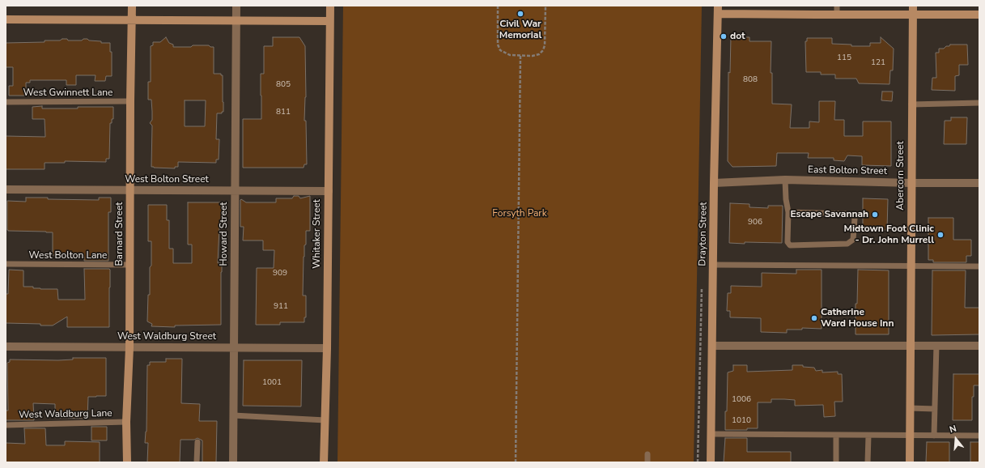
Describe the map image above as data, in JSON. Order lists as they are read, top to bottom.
{
  "streets": {
    "main road": [
      "Abercorn Street",
      "Barnard Street",
      "Whitaker Street",
      "Drayton Street"
    ],
    "street": [
      "East Bolton Street",
      "West Bolton Street",
      "Howard Street",
      "West Waldburg Street"
    ],
    "lane": ["West Gwinnett Lane", "West Bolton Lane", "West Waldburg Lane"]
  },
  "crossings": [
    ["West Gwinnett Lane", "Barnard Street"],
    ["East Bolton Street", "Abercorn Street"],
    ["East Bolton Street", "Drayton Street"],
    ["West Bolton Street", "Barnard Street"],
    ["West Bolton Street", "Howard Street"],
    ["West Bolton Street", "Whitaker Street"],
    ["Barnard Street", "West Bolton Lane"],
    ["Barnard Street", "West Waldburg Street"],
    ["Barnard Street", "West Waldburg Lane"],
    ["Howard Street", "West Waldburg Street"],
    ["Whitaker Street", "West Waldburg Street"]
  ],
  "parks": ["Forsyth Park"],
  "places": [
    "Civil War Memorial",
    "dot",
    "Escape Savannah",
    "Midtown Foot Clinic - Dr. John Murrell",
    "Catherine Ward House Inn"
  ],
  "house_numbers": [
    "115",
    "121",
    "808",
    "805",
    "811",
    "906",
    "909",
    "911",
    "1001",
    "1006",
    "1010"
  ],
  "north": "top"
}
